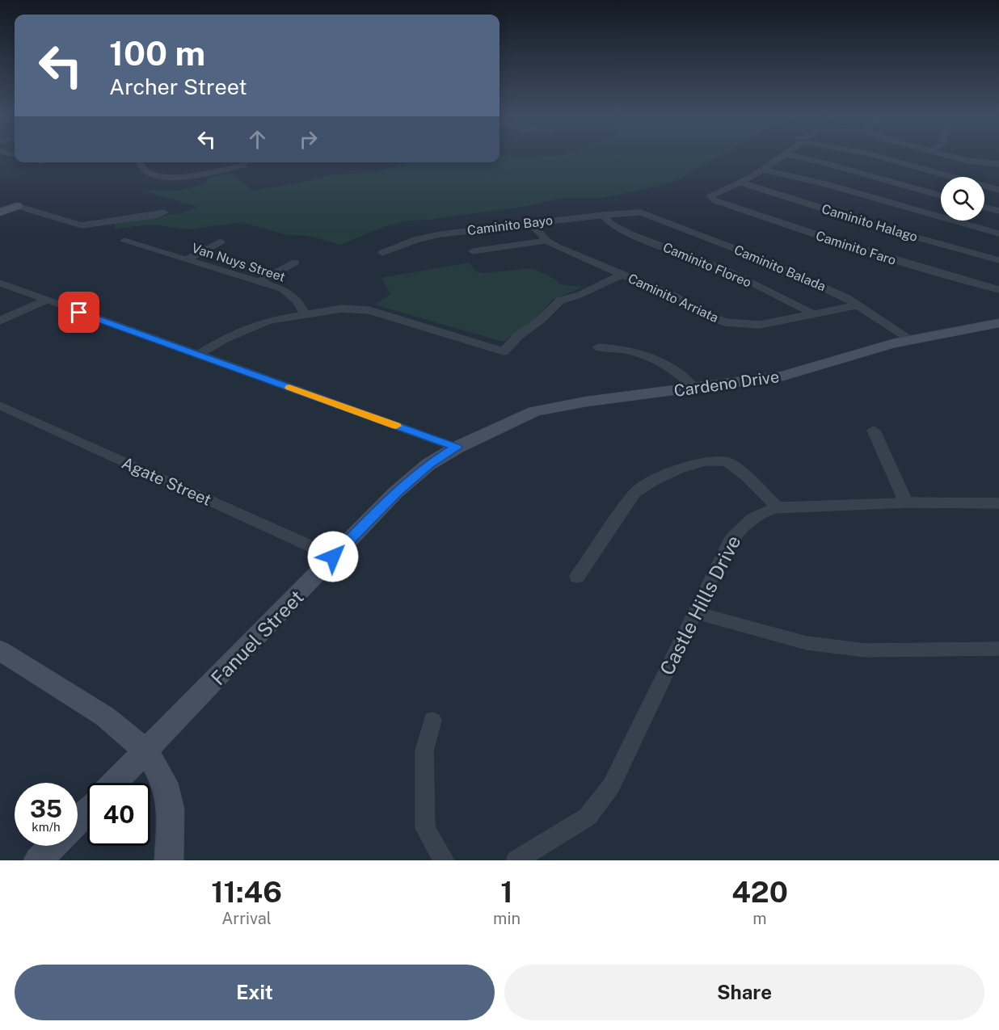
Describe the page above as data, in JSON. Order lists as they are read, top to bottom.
{
  "streets": {
    "street": [
      "Caminito Halago",
      "Caminito Bayo",
      "Caminito Faro",
      "Van Nuys Street",
      "Caminito Floreo",
      "Caminito Balada",
      "Caminito Arriata",
      "Cardeno Drive",
      "Agate Street",
      "Castle Hills Drive",
      "Fanuel Street"
    ]
  },
  "crossings": [
    ["Caminito Halago", "Caminito Faro"],
    ["Caminito Bayo", "Caminito Floreo"],
    ["Caminito Bayo", "Caminito Balada"],
    ["Caminito Bayo", "Caminito Arriata"],
    ["Caminito Floreo", "Caminito Arriata"],
    ["Caminito Balada", "Caminito Arriata"],
    ["Caminito Balada", "Cardeno Drive"],
    ["Cardeno Drive", "Fanuel Street"],
    ["Agate Street", "Fanuel Street"]
  ],
  "page": {
    "turn": ["100 m", "Archer Street"],
    "speed": "35 km/h",
    "limit": "40",
    "eta": [
      "11:46",
      "Arrival",
      "1",
      "min",
      "420",
      "m"
    ],
    "buttons": ["Exit", "Share"]
  }
}
